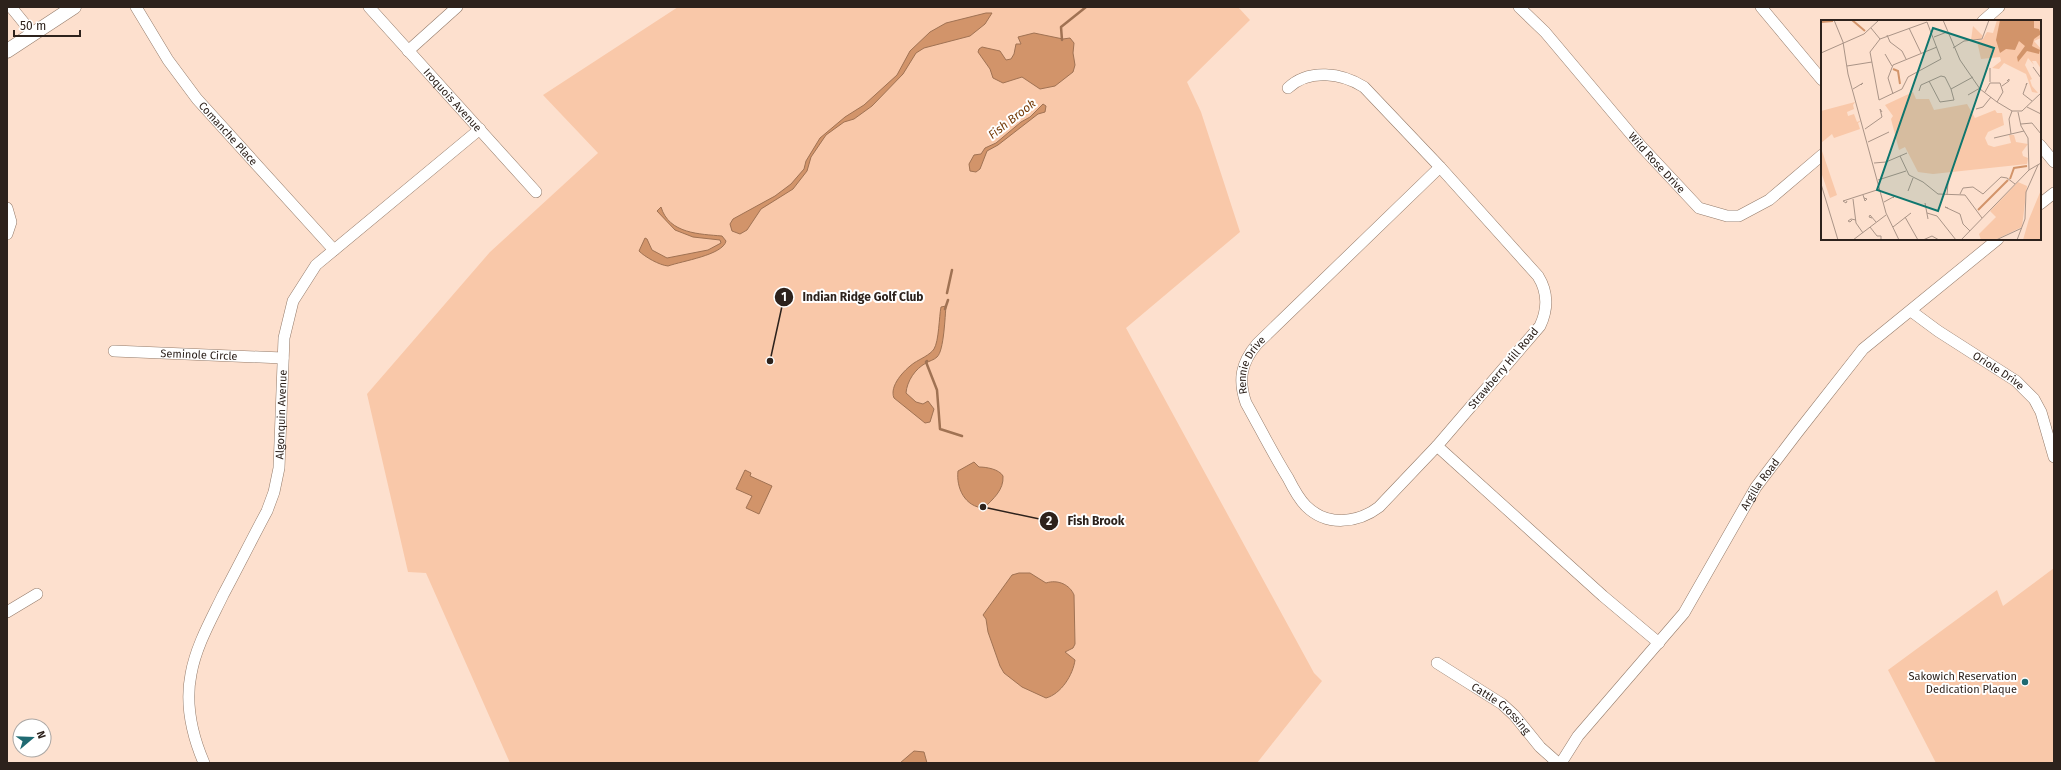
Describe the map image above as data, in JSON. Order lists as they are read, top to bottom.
{
  "streets": {
    "street": [
      "Iroquois Avenue",
      "Comanche Place",
      "Wild Rose Drive",
      "Seminole Circle",
      "Rennie Drive",
      "Strawberry Hill Road",
      "Oriole Drive",
      "Algonquin Avenue",
      "Argilla Road",
      "Cattle Crossing"
    ]
  },
  "crossings": [
    ["Iroquois Avenue", "Algonquin Avenue"],
    ["Comanche Place", "Algonquin Avenue"],
    ["Seminole Circle", "Algonquin Avenue"],
    ["Rennie Drive", "Strawberry Hill Road"],
    ["Oriole Drive", "Argilla Road"]
  ],
  "water": ["Fish Brook"],
  "places": ["Indian Ridge Golf Club", "Fish Brook", "Sakowich Reservation Dedication Plaque"],
  "scale_bar": "50 m",
  "north": "right"
}
